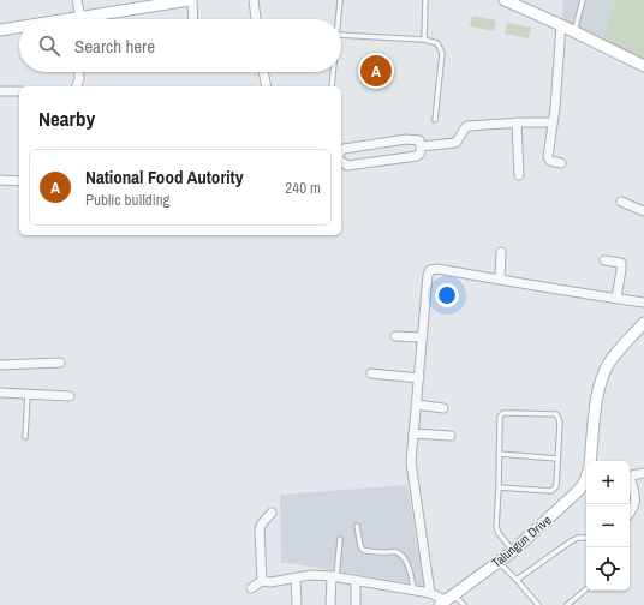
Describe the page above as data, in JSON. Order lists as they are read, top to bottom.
{
  "streets": {
    "main road": ["Talungun Drive"]
  },
  "page": {
    "search": "Search here",
    "pins": "A",
    "heading": "Nearby",
    "list": [
      {
        "mark": "A",
        "name": "National Food Autority",
        "note": "Public building",
        "value": "240 m"
      }
    ],
    "map_buttons": ["+", "−"]
  }
}
